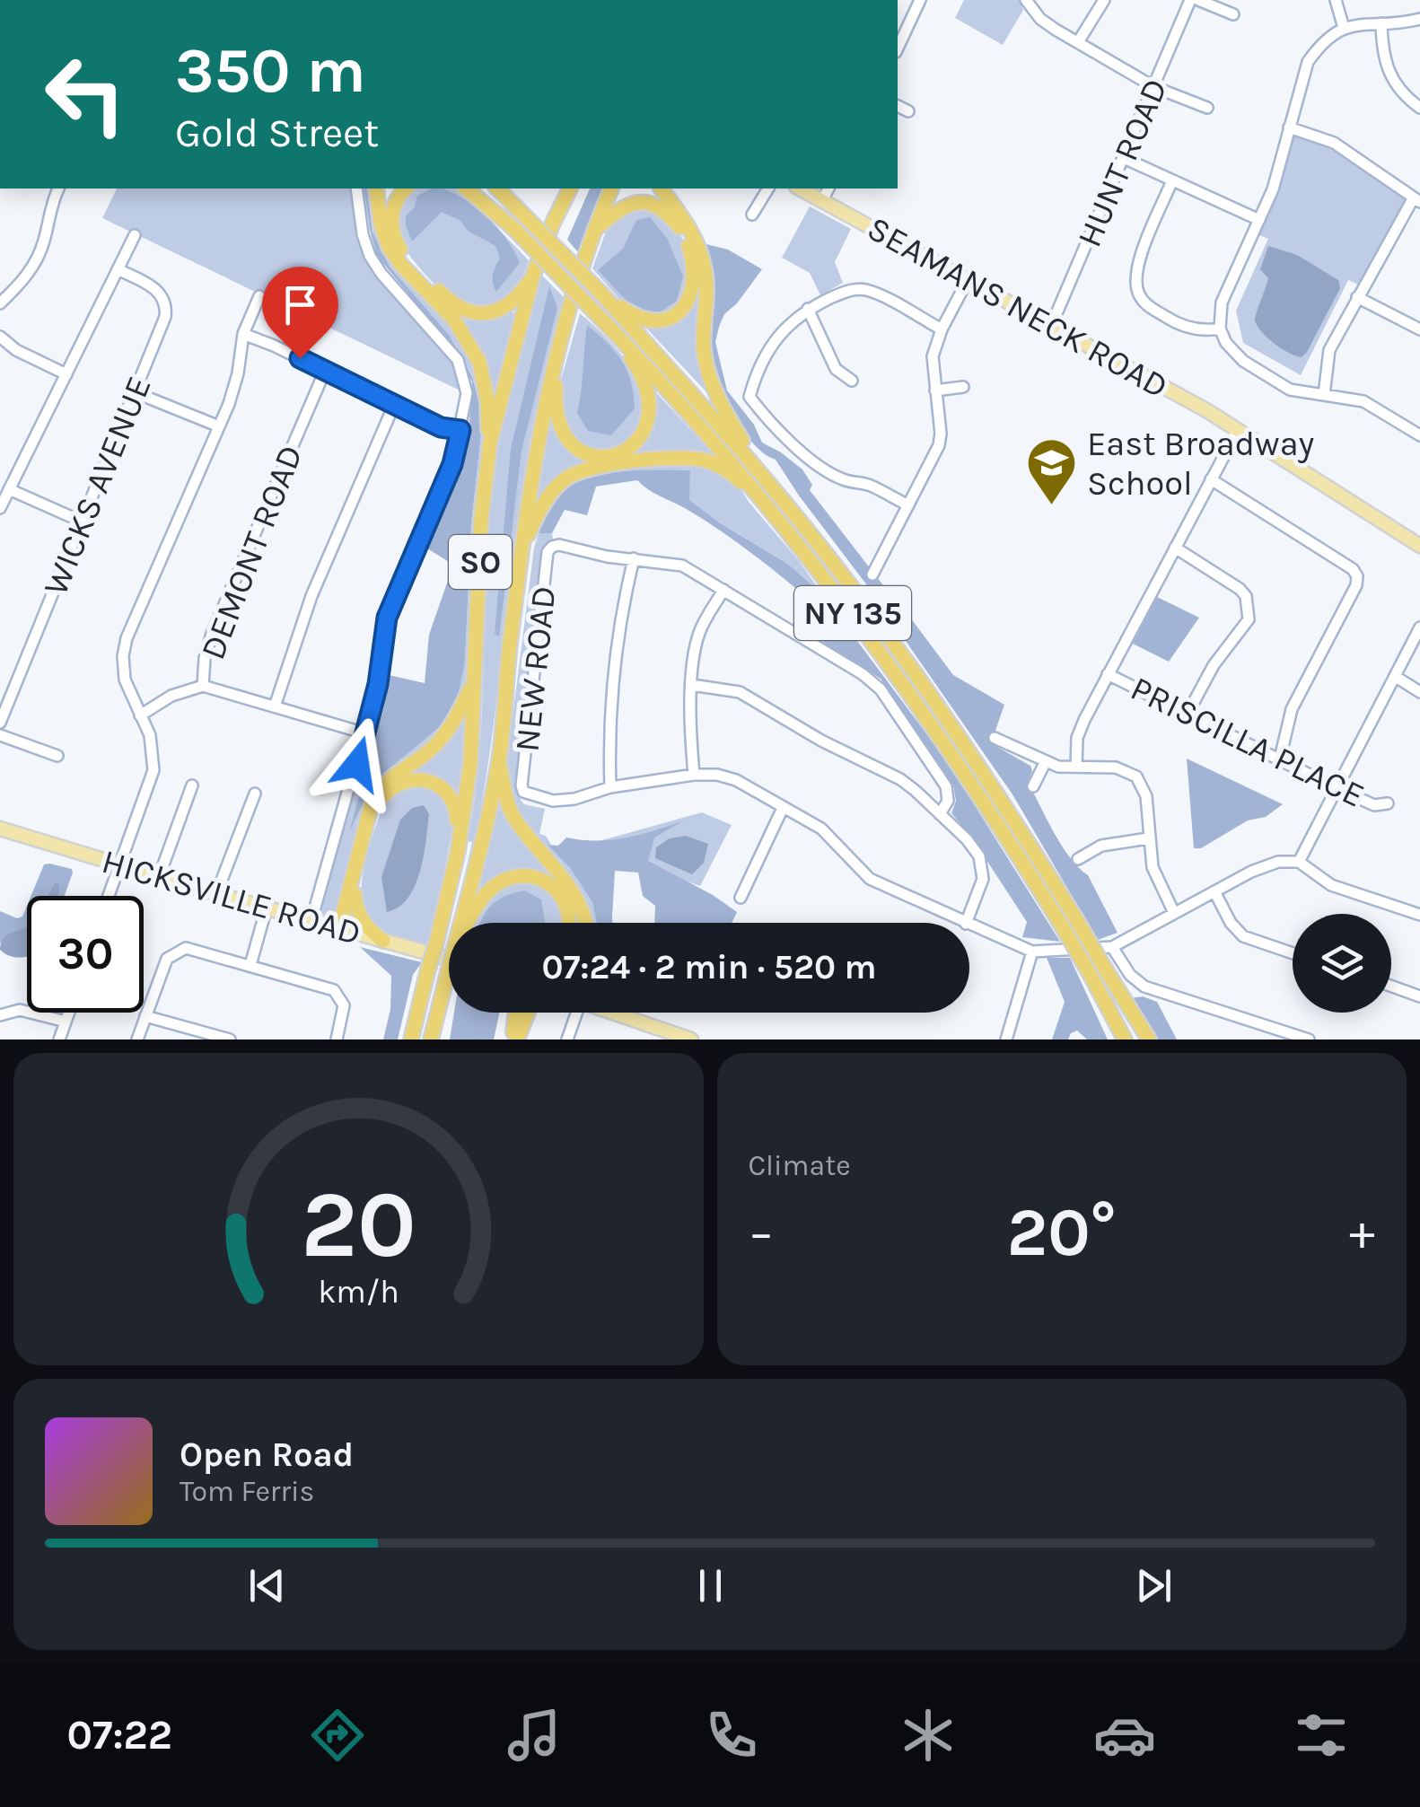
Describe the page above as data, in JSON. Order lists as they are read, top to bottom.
{
  "streets": {
    "highway": ["SO", "NY 135"],
    "main road": ["SEAMANS NECK ROAD", "HICKSVILLE ROAD"],
    "street": [
      "HUNT ROAD",
      "WICKS AVENUE",
      "DEMONT ROAD",
      "NEW ROAD",
      "PRISCILLA PLACE"
    ]
  },
  "crossings": [
    ["HUNT ROAD", "SEAMANS NECK ROAD"]
  ],
  "places": {
    "school or university": ["East Broadway School"]
  },
  "page": {
    "turn": ["350 m", "Gold Street"],
    "limit": "30",
    "trip": "07:24 · 2 min · 520 m",
    "tile": "Climate",
    "heat": ["−", "20°", "+"],
    "song": ["Open Road", "Tom Ferris"],
    "tabs": "07:22",
    "gauge": ["20", "km/h"]
  }
}
